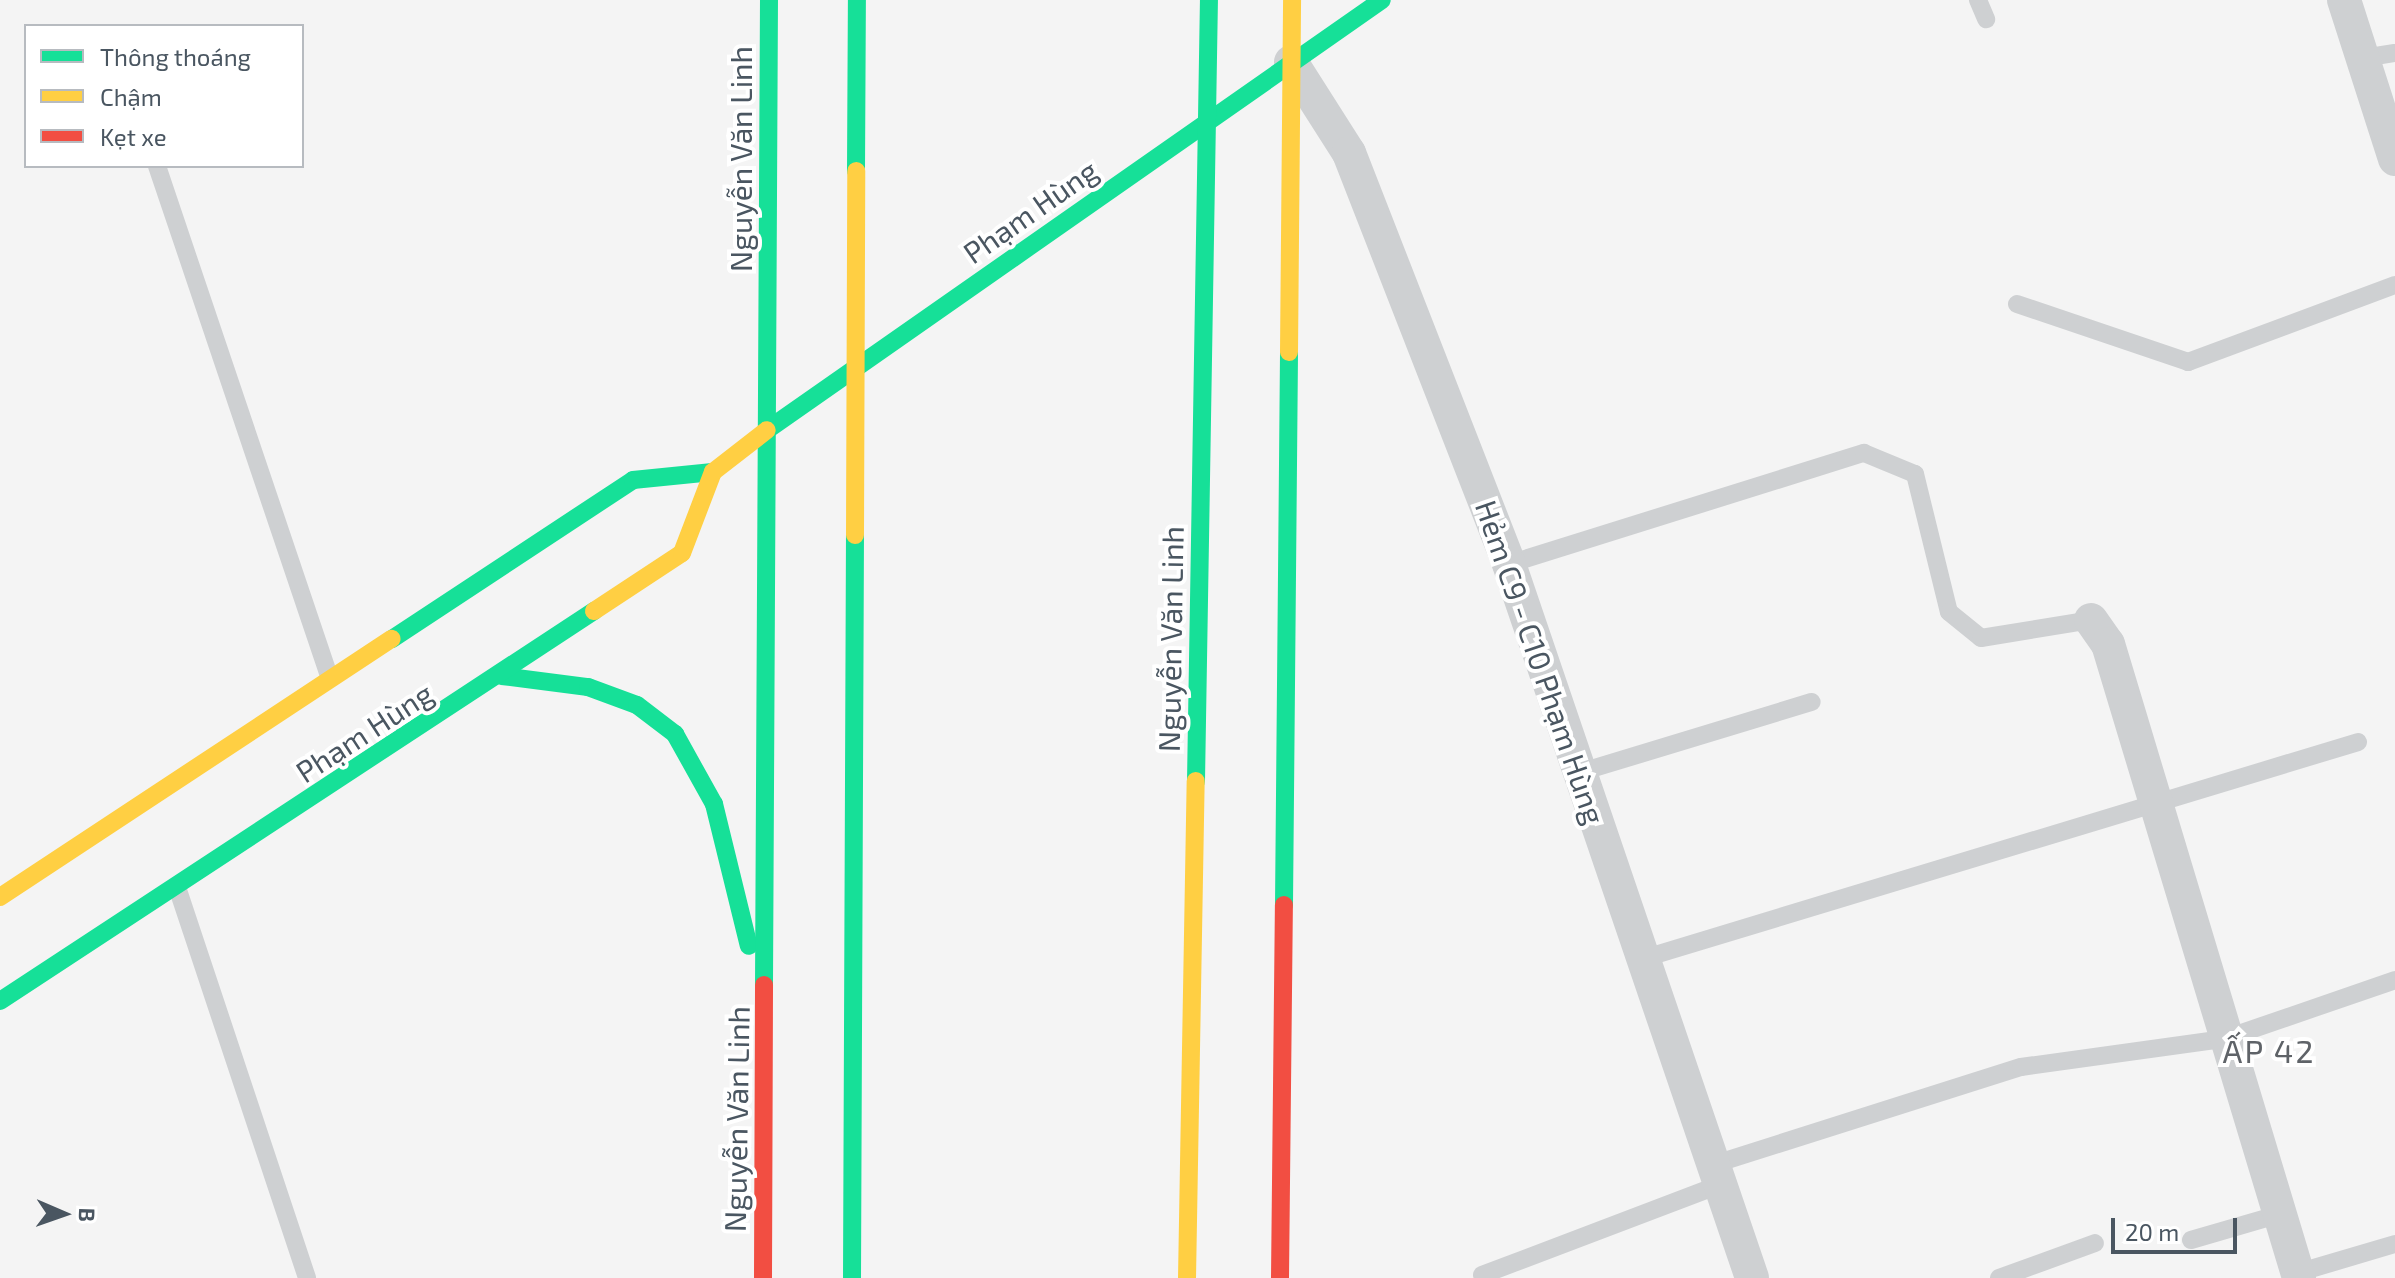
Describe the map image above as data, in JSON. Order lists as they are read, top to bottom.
{
  "streets": {
    "main road": ["Nguyễn Văn Linh", "Phạm Hùng"],
    "street": ["Hẻm C9 - C10 Phạm Hùng"]
  },
  "crossings": [
    ["Nguyễn Văn Linh", "Phạm Hùng"],
    ["Phạm Hùng", "Hẻm C9 - C10 Phạm Hùng"]
  ],
  "districts": ["ẤP 42"],
  "legend": ["Thông thoáng", "Chậm", "Kẹt xe"],
  "scale_bar": "20 m",
  "north": "right"
}
